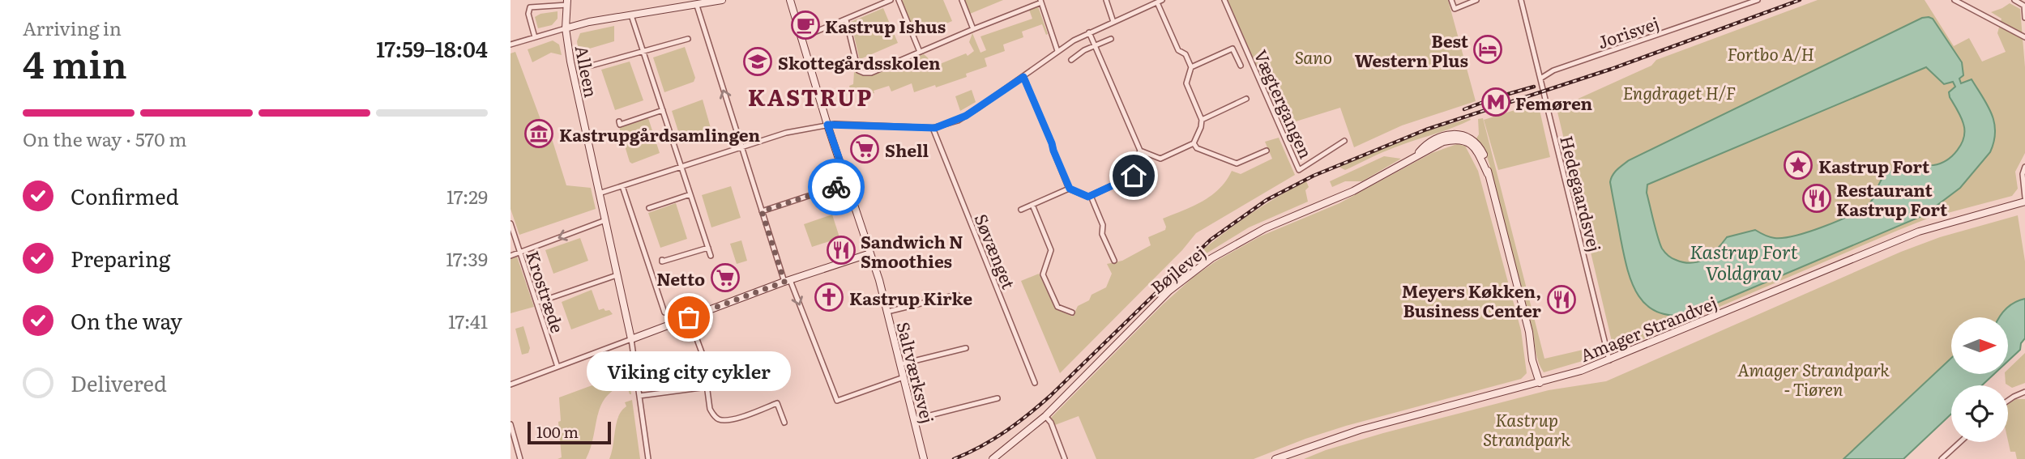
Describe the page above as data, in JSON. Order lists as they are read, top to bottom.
{
  "streets": {
    "street": [
      "Jorisvej",
      "Alleen",
      "Vægtergangen",
      "Hedegaardsvej",
      "Søvænget",
      "Bøjlevej",
      "Krostræde",
      "Amager Strandvej",
      "Saltværksvej"
    ]
  },
  "crossings": [
    ["Jorisvej", "Hedegaardsvej"],
    ["Hedegaardsvej", "Amager Strandvej"],
    ["Bøjlevej", "Amager Strandvej"]
  ],
  "districts": ["KASTRUP"],
  "water": ["Kastrup Fort Voldgrav"],
  "parks": [
    "Fortbo A/H",
    "Sano",
    "Engdraget H/F",
    "Amager Strandpark - Tiøren",
    "Kastrup Strandpark"
  ],
  "places": {
    "cafe": ["Kastrup Ishus"],
    "hotel": ["Best Western Plus"],
    "school or university": ["Skottegårdsskolen"],
    "metro station": ["Femøren"],
    "museum": ["Kastrupgårdsamlingen"],
    "supermarket": ["Shell", "Netto"],
    "place": ["Kastrup Fort"],
    "restaurant": ["Restaurant Kastrup Fort", "Sandwich N Smoothies", "Meyers Køkken, Business Center"],
    "church": ["Kastrup Kirke"],
    "other": ["Viking city cykler"]
  },
  "scale_bar": "100 m",
  "north": "right",
  "page": {
    "heading": ["4 min", "Arriving in", "17:59–18:04"],
    "bar": "On the way · 570 m",
    "list": [
      ["Confirmed", "17:29"],
      ["Preparing", "17:39"],
      ["On the way", "17:41"],
      "Delivered"
    ],
    "bubble": "Viking city cykler",
    "scale": "100 m"
  }
}
